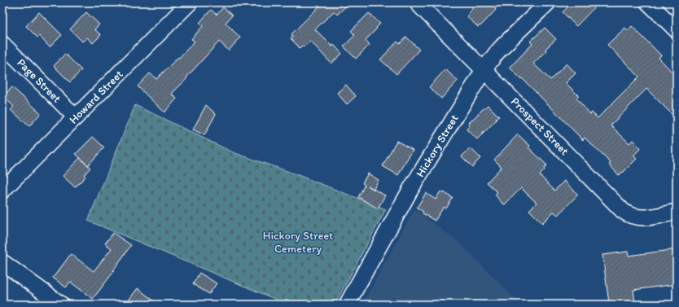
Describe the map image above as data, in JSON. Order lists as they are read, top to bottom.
{
  "streets": {
    "street": [
      "Page Street",
      "Howard Street",
      "Prospect Street",
      "Hickory Street"
    ]
  },
  "crossings": [
    ["Page Street", "Howard Street"],
    ["Prospect Street", "Hickory Street"]
  ],
  "parks": ["Hickory Street Cemetery"]
}
